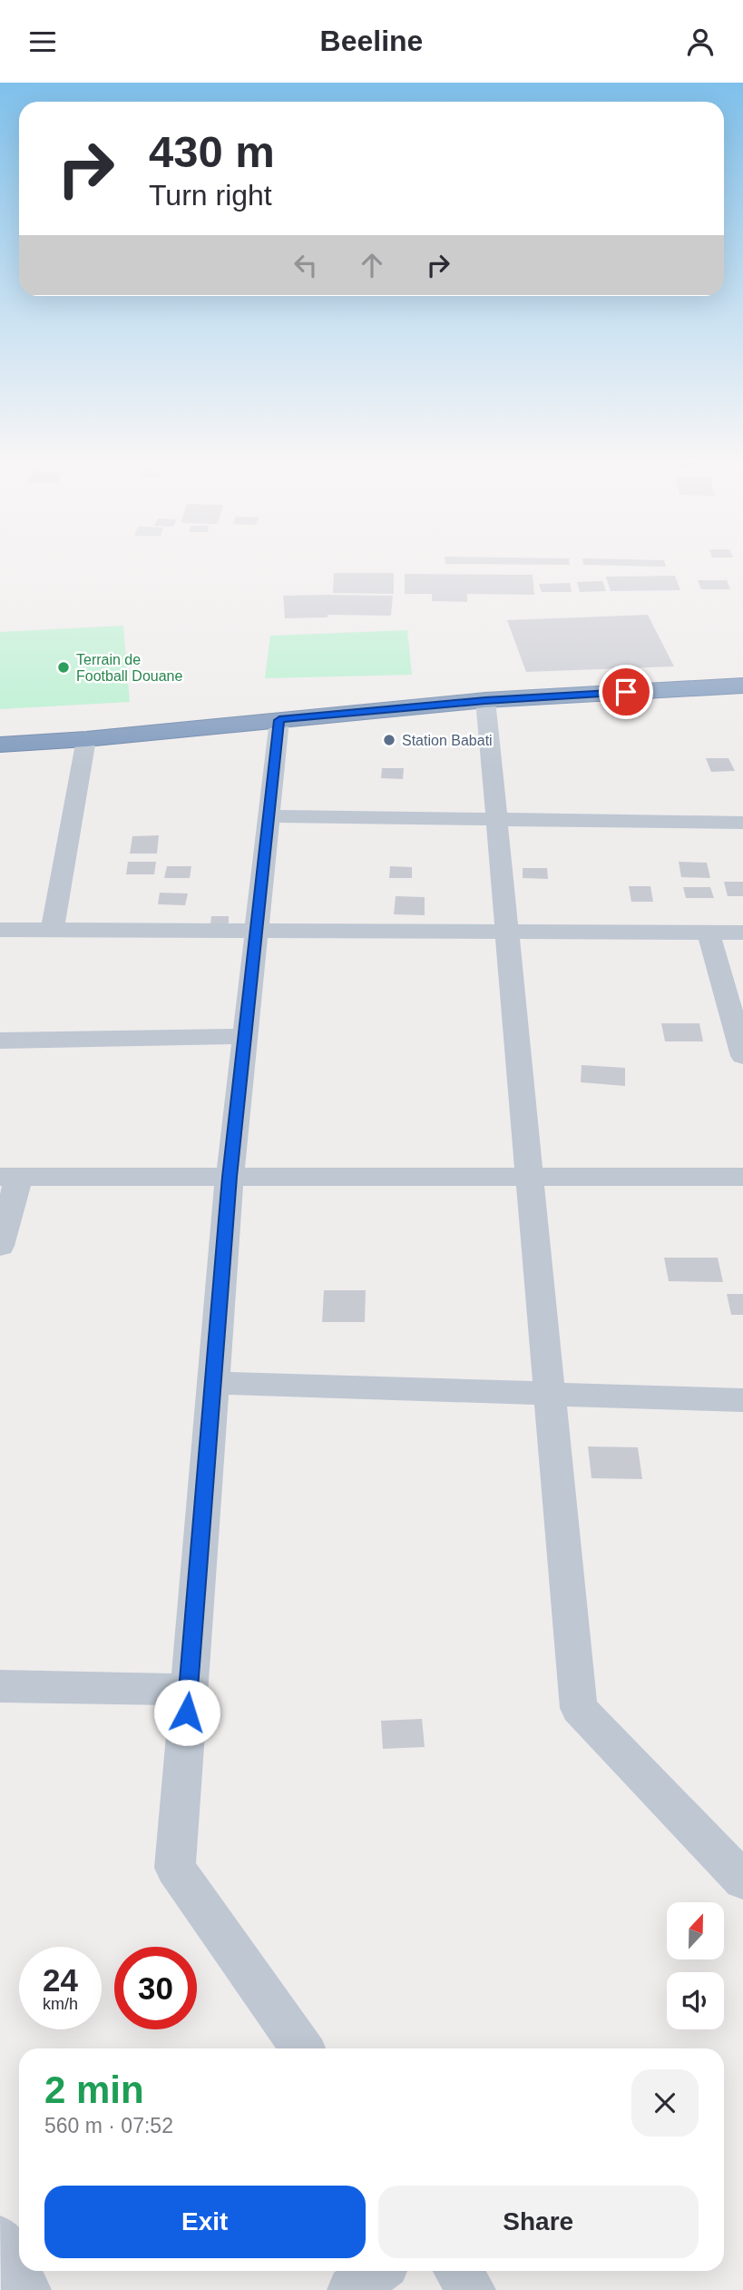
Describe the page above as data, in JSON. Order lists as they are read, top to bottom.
{
  "places": ["Terrain de Football Douane", "Station Babati"],
  "north": "top",
  "page": {
    "header": "Beeline",
    "turn": ["430 m", "Turn right"],
    "speed": "24 km/h",
    "limit": "30",
    "heading": ["2 min", "560 m · 07:52"],
    "buttons": ["Exit", "Share"]
  }
}
